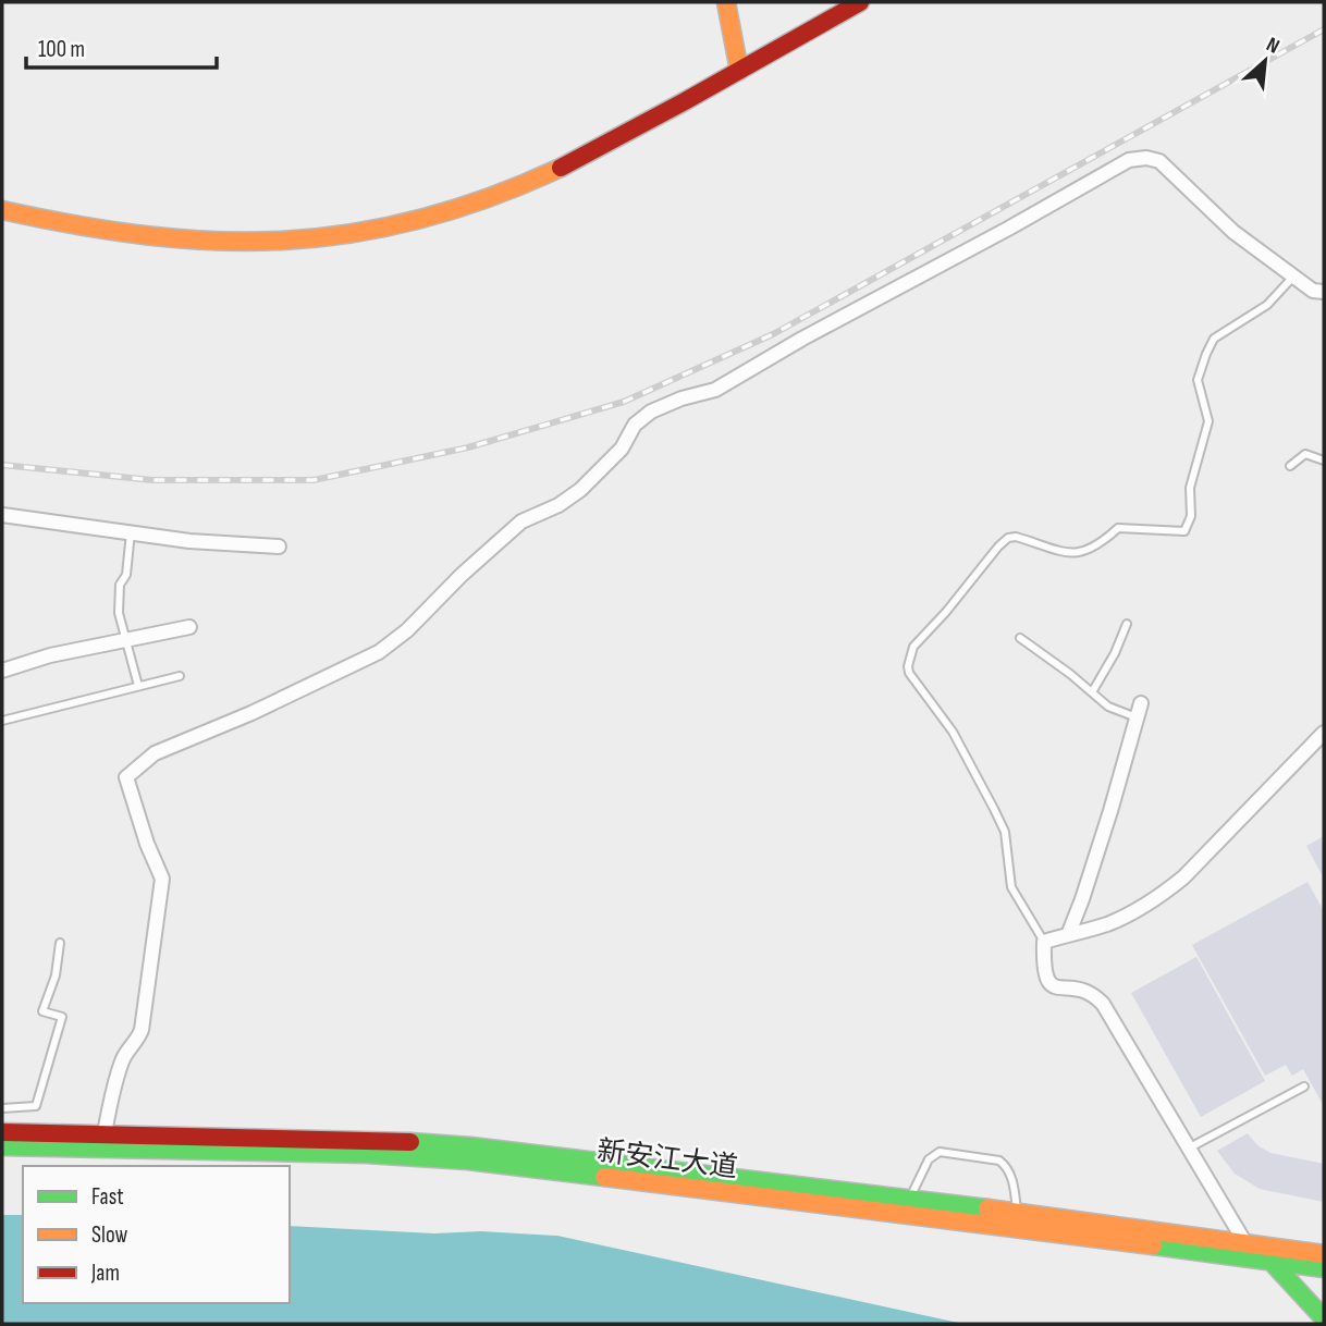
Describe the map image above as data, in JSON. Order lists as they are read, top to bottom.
{
  "streets": {
    "main road": ["新安江大道"]
  },
  "legend": ["Fast", "Slow", "Jam"],
  "scale_bar": "100 m",
  "north": "top right"
}
